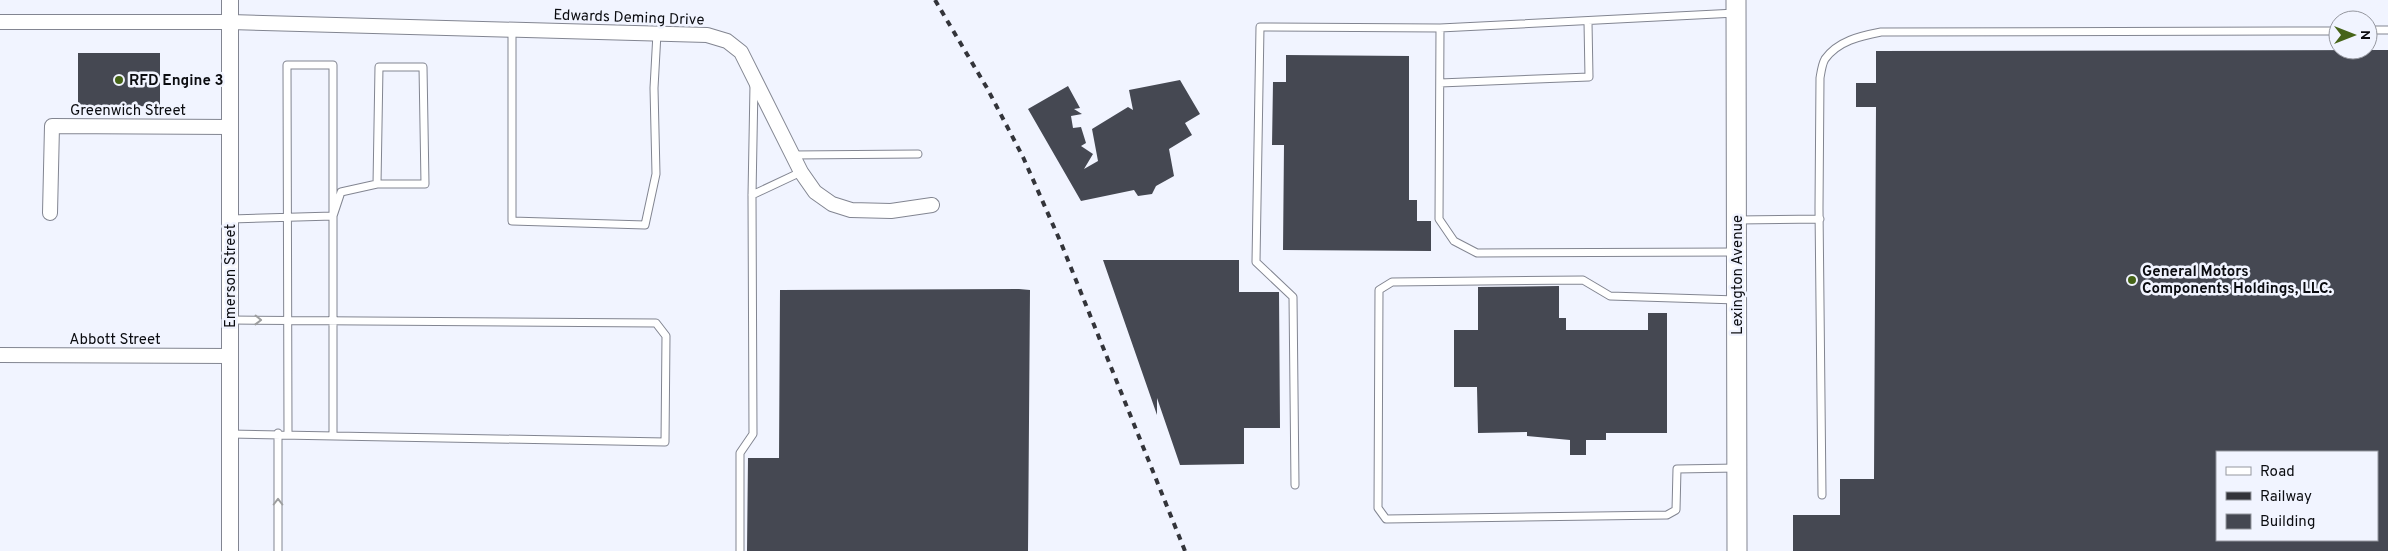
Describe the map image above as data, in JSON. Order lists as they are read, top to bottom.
{
  "streets": {
    "main road": ["Lexington Avenue"],
    "street": [
      "Edwards Deming Drive",
      "Greenwich Street",
      "Emerson Street",
      "Abbott Street"
    ]
  },
  "crossings": [
    ["Edwards Deming Drive", "Emerson Street"],
    ["Greenwich Street", "Emerson Street"],
    ["Emerson Street", "Abbott Street"]
  ],
  "places": ["RFD Engine 3", "General Motors Components Holdings, LLC."],
  "legend": ["Road", "Railway", "Building"],
  "north": "right"
}
